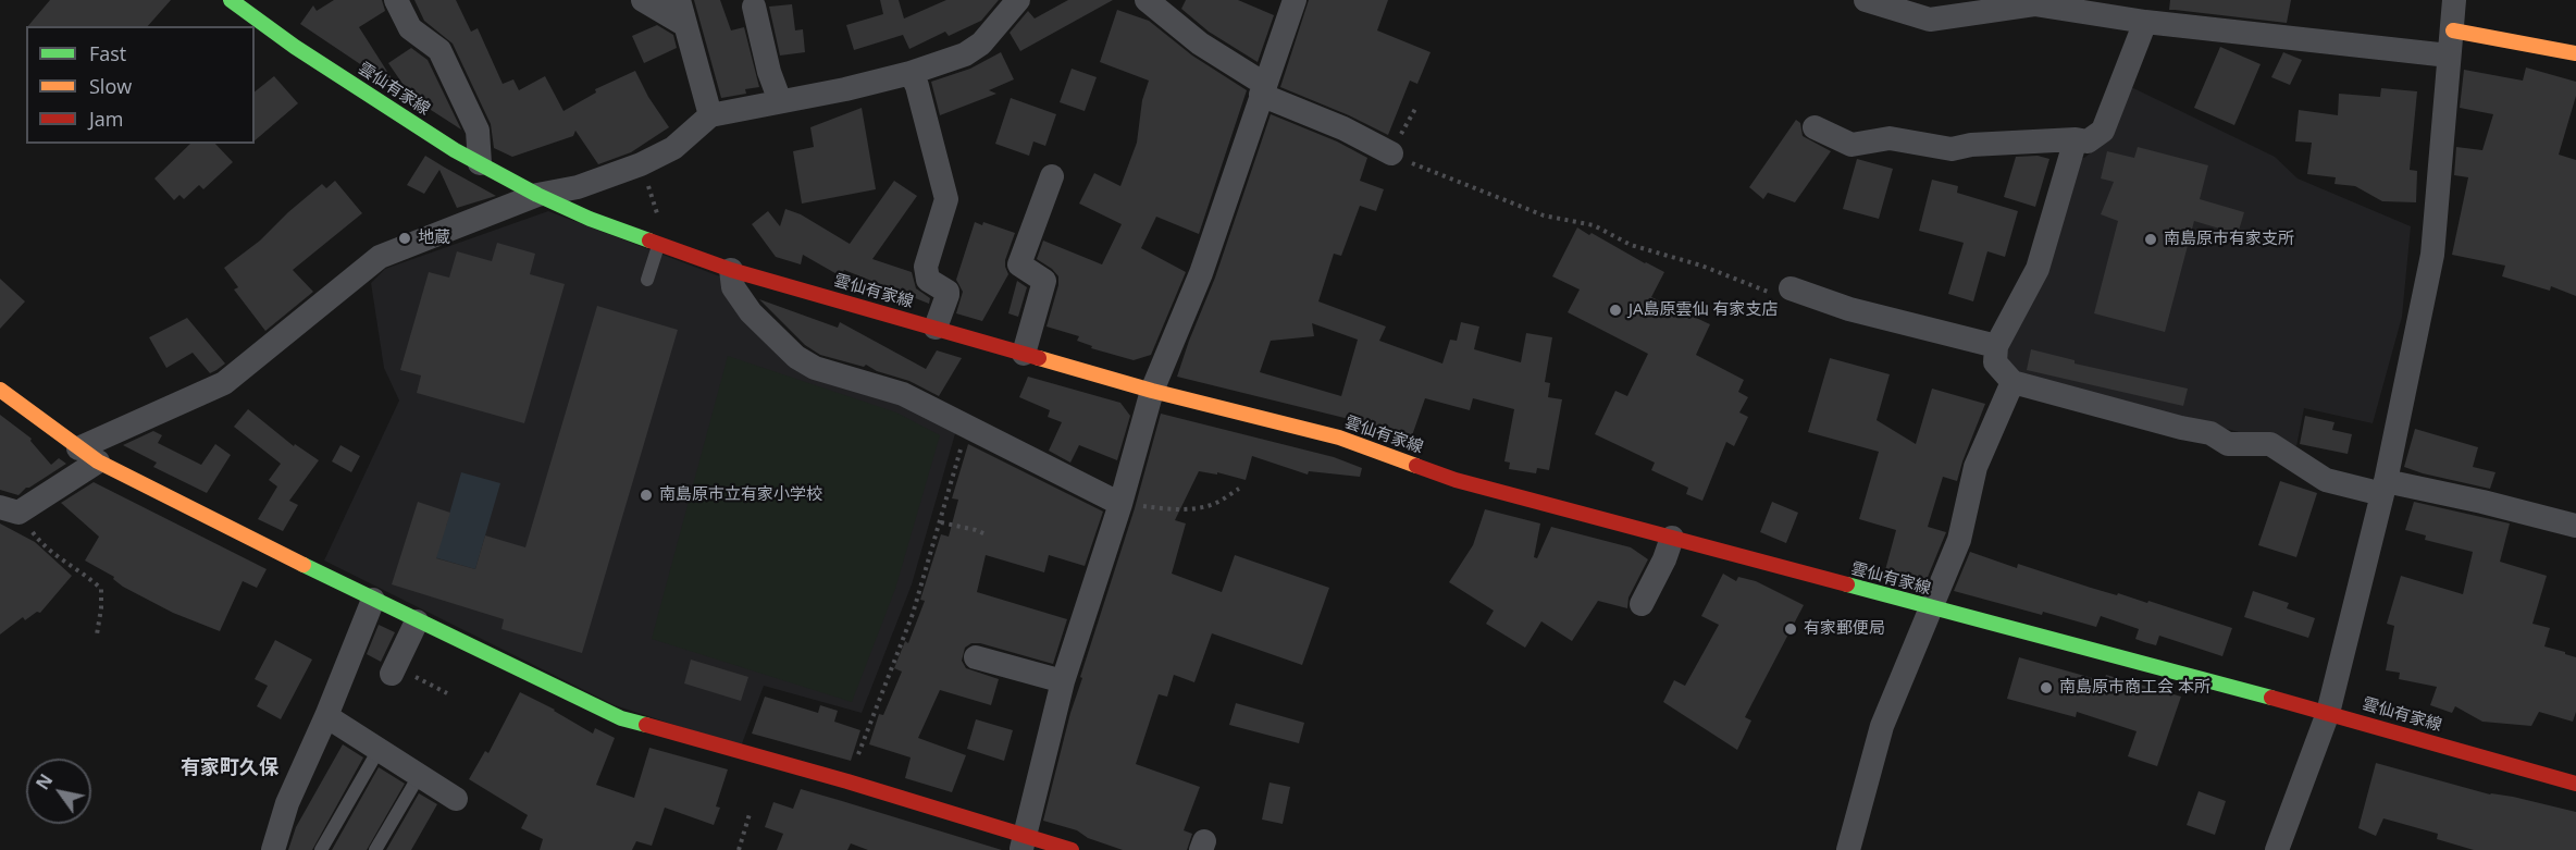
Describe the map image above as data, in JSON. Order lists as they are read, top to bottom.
{
  "streets": {
    "main road": ["雲仙有家線"]
  },
  "districts": ["有家町久保"],
  "places": [
    "地蔵",
    "南島原市有家支所",
    "JA島原雲仙 有家支店",
    "南島原市立有家小学校",
    "有家郵便局",
    "南島原市商工会 本所"
  ],
  "legend": ["Fast", "Slow", "Jam"],
  "north": "top left"
}
